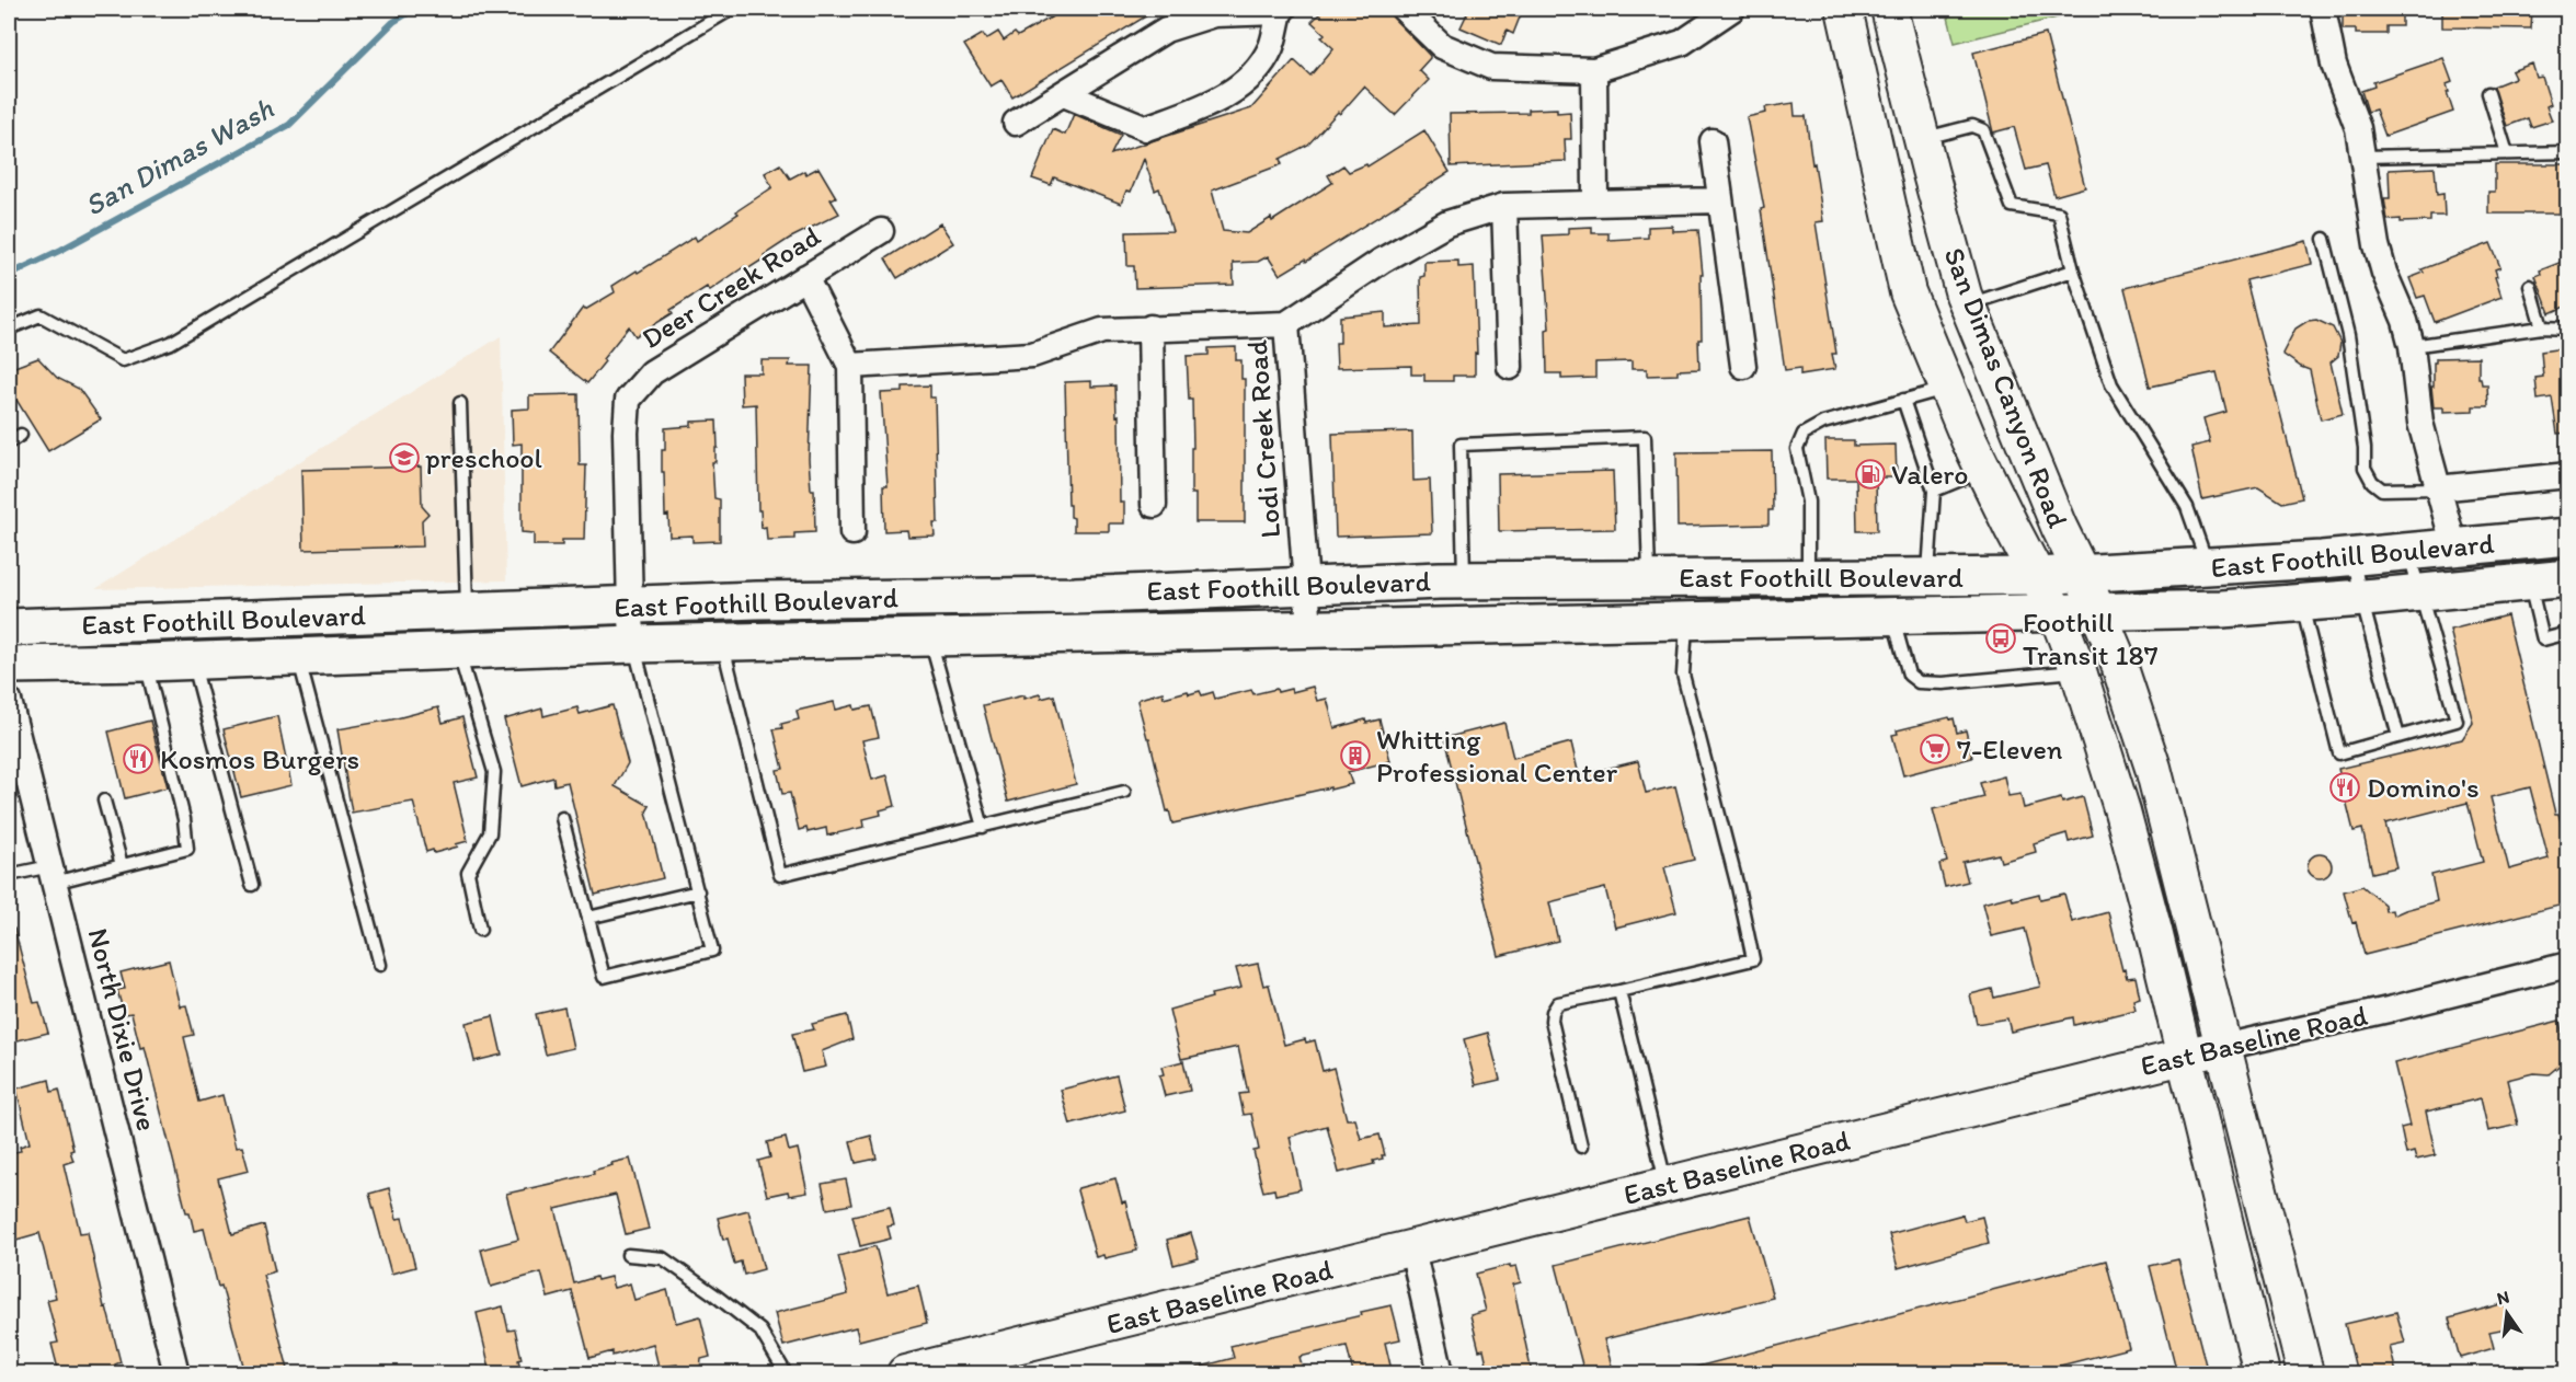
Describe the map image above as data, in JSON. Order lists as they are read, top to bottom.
{
  "streets": {
    "main road": ["San Dimas Canyon Road", "East Foothill Boulevard", "East Baseline Road"],
    "street": ["Deer Creek Road", "Lodi Creek Road", "North Dixie Drive"]
  },
  "crossings": [
    ["Deer Creek Road", "East Foothill Boulevard"],
    ["San Dimas Canyon Road", "East Foothill Boulevard"],
    ["San Dimas Canyon Road", "East Baseline Road"],
    ["Lodi Creek Road", "East Foothill Boulevard"]
  ],
  "water": ["San Dimas Wash"],
  "places": {
    "school or university": ["preschool"],
    "fuel station": ["Valero"],
    "bus stop": ["Foothill Transit 187"],
    "supermarket": ["7-Eleven"],
    "building": ["Whitting Professional Center"],
    "restaurant": ["Kosmos Burgers", "Domino's"]
  },
  "north": "top"
}
